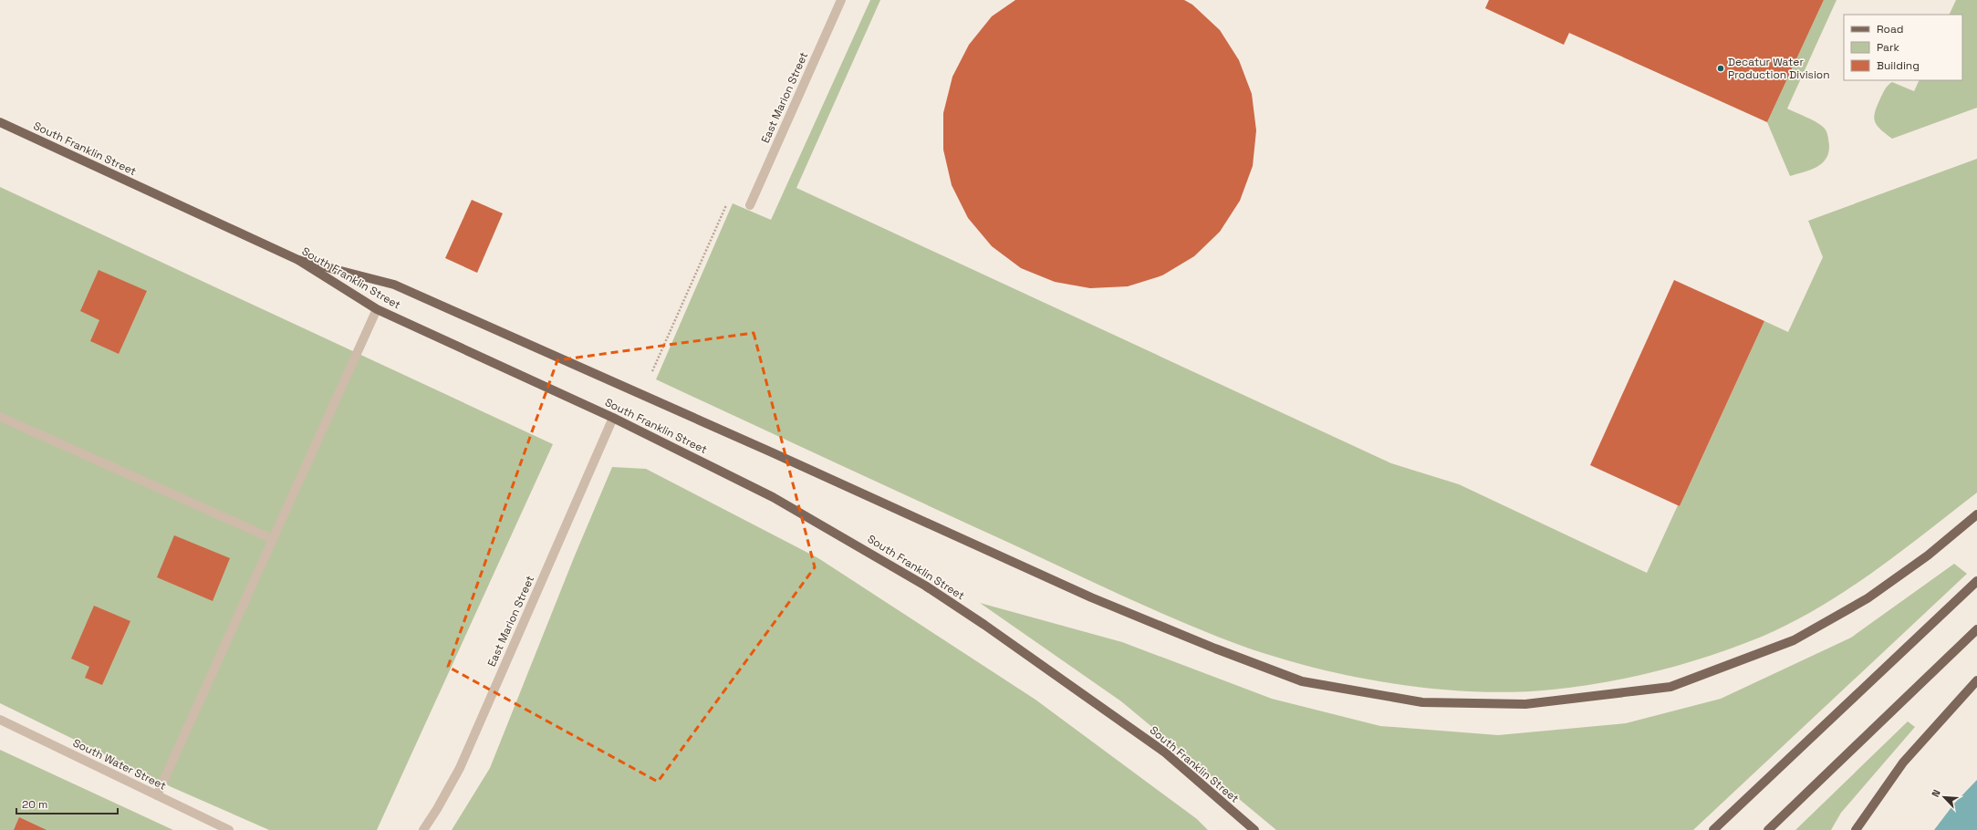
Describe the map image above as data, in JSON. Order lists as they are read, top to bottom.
{
  "streets": {
    "main road": ["South Franklin Street"],
    "street": ["East Marion Street", "South Water Street"]
  },
  "crossings": [
    ["East Marion Street", "South Franklin Street"]
  ],
  "places": ["Decatur Water Production Division"],
  "legend": ["Road", "Park", "Building"],
  "scale_bar": "20 m",
  "north": "top left"
}
